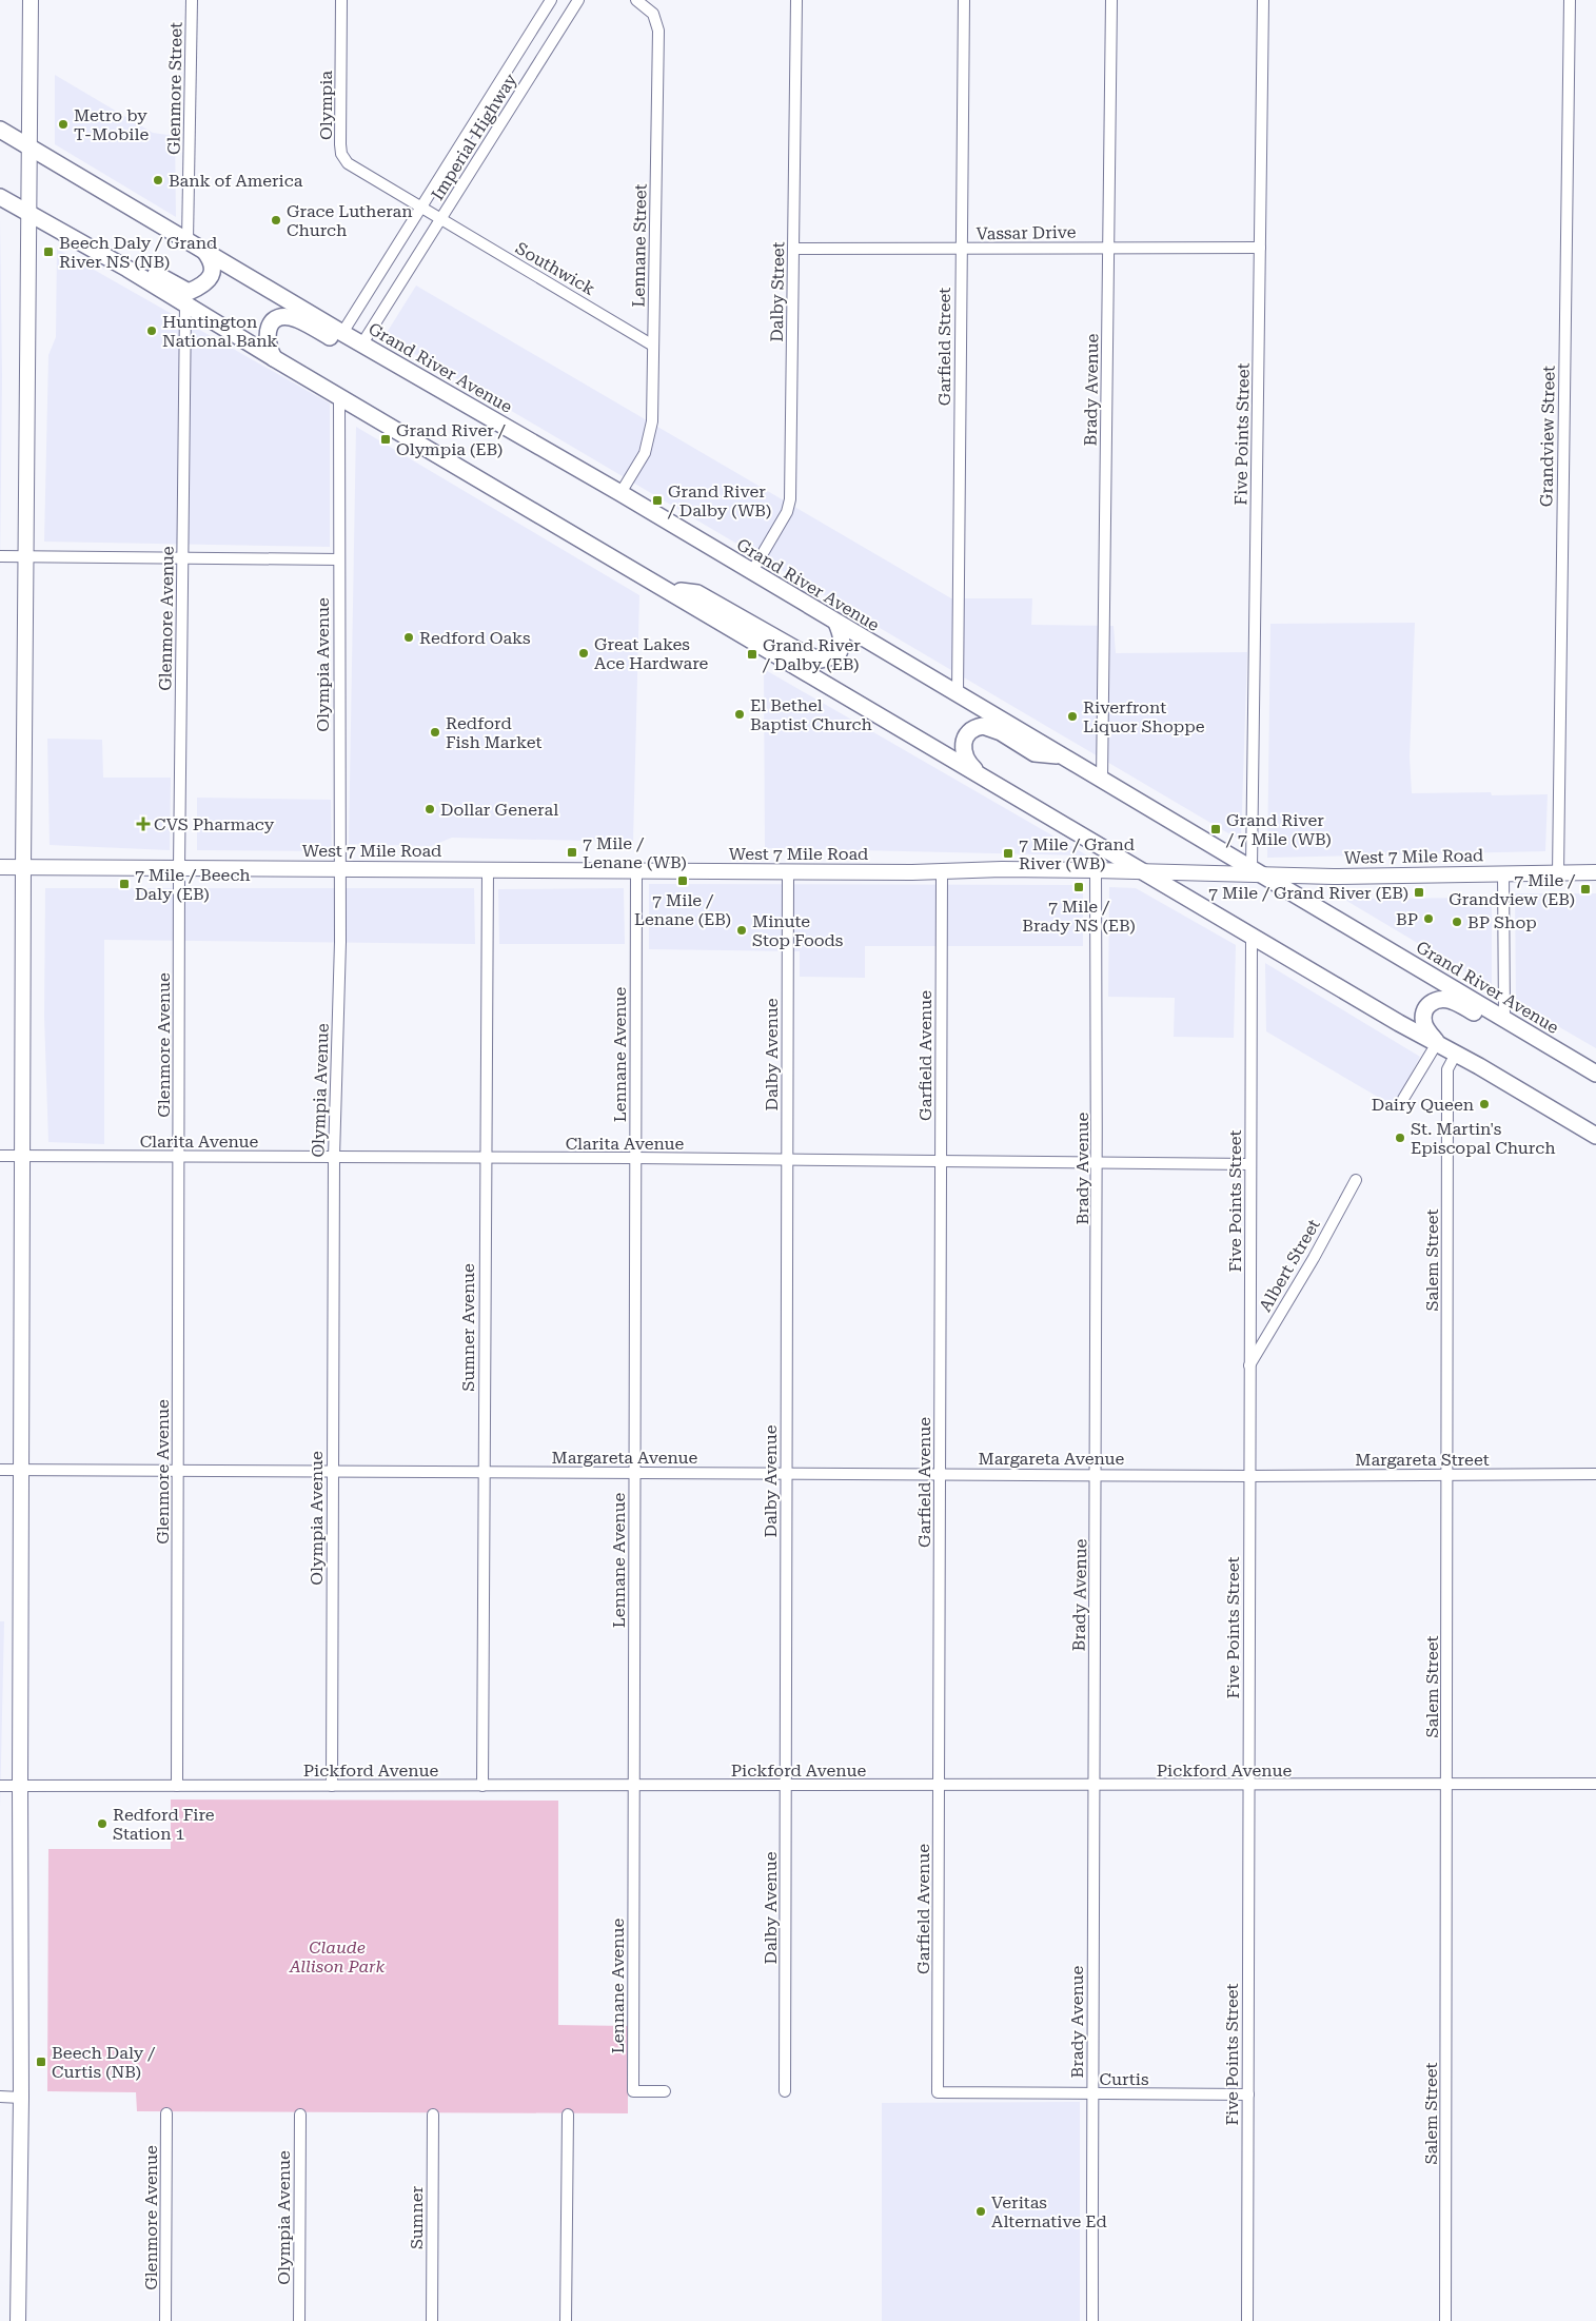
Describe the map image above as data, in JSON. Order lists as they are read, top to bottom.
{
  "streets": {
    "main road": ["Grand River Avenue", "West 7 Mile Road"],
    "street": [
      "Glenmore Street",
      "Olympia",
      "Imperial Highway",
      "Vassar Drive",
      "Lennane Street",
      "Southwick",
      "Dalby Street",
      "Garfield Street",
      "Brady Avenue",
      "Five Points Street",
      "Grandview Street",
      "Glenmore Avenue",
      "Olympia Avenue",
      "Lennane Avenue",
      "Dalby Avenue",
      "Garfield Avenue",
      "Clarita Avenue",
      "Salem Street",
      "Albert Street",
      "Sumner Avenue",
      "Margareta Avenue",
      "Margareta Street",
      "Pickford Avenue",
      "Curtis",
      "Sumner"
    ]
  },
  "crossings": [
    ["Glenmore Street", "Grand River Avenue"],
    ["Olympia", "Imperial Highway"],
    ["Olympia", "Southwick"],
    ["Imperial Highway", "Southwick"],
    ["Imperial Highway", "Grand River Avenue"],
    ["Vassar Drive", "Dalby Street"],
    ["Vassar Drive", "Garfield Street"],
    ["Vassar Drive", "Brady Avenue"],
    ["Vassar Drive", "Five Points Street"],
    ["Lennane Street", "Southwick"],
    ["Lennane Street", "Grand River Avenue"],
    ["Dalby Street", "Grand River Avenue"],
    ["Garfield Street", "Grand River Avenue"],
    ["Grand River Avenue", "Brady Avenue"],
    ["Grand River Avenue", "Five Points Street"],
    ["Grand River Avenue", "West 7 Mile Road"],
    ["Brady Avenue", "West 7 Mile Road"],
    ["Brady Avenue", "Clarita Avenue"],
    ["Brady Avenue", "Margareta Avenue"],
    ["Brady Avenue", "Pickford Avenue"],
    ["Brady Avenue", "Curtis"],
    ["Five Points Street", "West 7 Mile Road"],
    ["Five Points Street", "Clarita Avenue"],
    ["Five Points Street", "Albert Street"],
    ["Five Points Street", "Margareta Avenue"],
    ["Five Points Street", "Margareta Street"],
    ["Five Points Street", "Pickford Avenue"],
    ["Five Points Street", "Curtis"],
    ["Grandview Street", "West 7 Mile Road"],
    ["Glenmore Avenue", "West 7 Mile Road"],
    ["Glenmore Avenue", "Clarita Avenue"],
    ["Glenmore Avenue", "Margareta Avenue"],
    ["Glenmore Avenue", "Pickford Avenue"],
    ["Olympia Avenue", "West 7 Mile Road"],
    ["Olympia Avenue", "Clarita Avenue"],
    ["Olympia Avenue", "Margareta Avenue"],
    ["Olympia Avenue", "Pickford Avenue"],
    ["West 7 Mile Road", "Lennane Avenue"],
    ["West 7 Mile Road", "Dalby Avenue"],
    ["West 7 Mile Road", "Garfield Avenue"],
    ["West 7 Mile Road", "Sumner Avenue"],
    ["Lennane Avenue", "Clarita Avenue"],
    ["Lennane Avenue", "Margareta Avenue"],
    ["Lennane Avenue", "Pickford Avenue"],
    ["Dalby Avenue", "Clarita Avenue"],
    ["Dalby Avenue", "Margareta Avenue"],
    ["Dalby Avenue", "Pickford Avenue"],
    ["Garfield Avenue", "Clarita Avenue"],
    ["Garfield Avenue", "Margareta Avenue"],
    ["Garfield Avenue", "Pickford Avenue"],
    ["Garfield Avenue", "Curtis"],
    ["Clarita Avenue", "Sumner Avenue"],
    ["Salem Street", "Margareta Street"],
    ["Salem Street", "Pickford Avenue"],
    ["Sumner Avenue", "Margareta Avenue"],
    ["Sumner Avenue", "Pickford Avenue"],
    ["Margareta Avenue", "Margareta Street"]
  ],
  "parks": ["Claude Allison Park"],
  "places": {
    "other": [
      "Metro by T-Mobile",
      "Bank of America",
      "Grace Lutheran Church",
      "Huntington National Bank",
      "Redford Oaks",
      "Great Lakes Ace Hardware",
      "El Bethel Baptist Church",
      "Riverfront Liquor Shoppe",
      "Redford Fish Market",
      "Dollar General",
      "BP",
      "BP Shop",
      "Minute Stop Foods",
      "Dairy Queen",
      "St. Martin's Episcopal Church",
      "Redford Fire Station 1",
      "Veritas Alternative Ed"
    ],
    "transit": [
      "Beech Daly / Grand River NS (NB)",
      "Grand River / Olympia (EB)",
      "Grand River / Dalby (WB)",
      "Grand River / Dalby (EB)",
      "Grand River / 7 Mile (WB)",
      "7 Mile / Lenane (WB)",
      "7 Mile / Grand River (WB)",
      "7 Mile / Lenane (EB)",
      "7 Mile / Beech Daly (EB)",
      "7 Mile / Brady NS (EB)",
      "7 Mile / Grandview (EB)",
      "7 Mile / Grand River (EB)",
      "Beech Daly / Curtis (NB)"
    ],
    "health": ["CVS Pharmacy"]
  }
}
